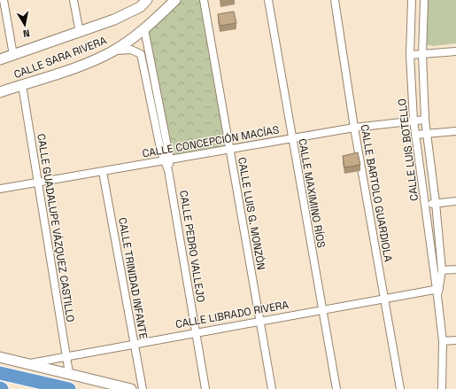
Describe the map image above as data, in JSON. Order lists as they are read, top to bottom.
{
  "streets": {
    "street": [
      "CALLE SARA RIVERA",
      "CALLE CONCEPCIÓN MACÍAS",
      "CALLE LUIS BOTELLO",
      "CALLE MAXIMINO RÍOS",
      "CALLE BARTOLO GUARDIOLA",
      "CALLE LUIS G. MONZÓN",
      "CALLE GUADALUPE VÁZQUEZ CASTILLO",
      "CALLE PEDRO VALLEJO",
      "CALLE TRINIDAD INFANTE",
      "CALLE LIBRADO RIVERA"
    ]
  },
  "crossings": [
    ["CALLE SARA RIVERA", "CALLE GUADALUPE VÁZQUEZ CASTILLO"],
    ["CALLE SARA RIVERA", "CALLE PEDRO VALLEJO"],
    ["CALLE CONCEPCIÓN MACÍAS", "CALLE LUIS BOTELLO"],
    ["CALLE CONCEPCIÓN MACÍAS", "CALLE MAXIMINO RÍOS"],
    ["CALLE CONCEPCIÓN MACÍAS", "CALLE BARTOLO GUARDIOLA"],
    ["CALLE CONCEPCIÓN MACÍAS", "CALLE LUIS G. MONZÓN"],
    ["CALLE CONCEPCIÓN MACÍAS", "CALLE GUADALUPE VÁZQUEZ CASTILLO"],
    ["CALLE CONCEPCIÓN MACÍAS", "CALLE PEDRO VALLEJO"],
    ["CALLE CONCEPCIÓN MACÍAS", "CALLE TRINIDAD INFANTE"],
    ["CALLE LUIS BOTELLO", "CALLE LIBRADO RIVERA"],
    ["CALLE MAXIMINO RÍOS", "CALLE LIBRADO RIVERA"],
    ["CALLE BARTOLO GUARDIOLA", "CALLE LIBRADO RIVERA"],
    ["CALLE LUIS G. MONZÓN", "CALLE LIBRADO RIVERA"],
    ["CALLE GUADALUPE VÁZQUEZ CASTILLO", "CALLE LIBRADO RIVERA"],
    ["CALLE PEDRO VALLEJO", "CALLE LIBRADO RIVERA"],
    ["CALLE TRINIDAD INFANTE", "CALLE LIBRADO RIVERA"]
  ],
  "north": "bottom"
}
